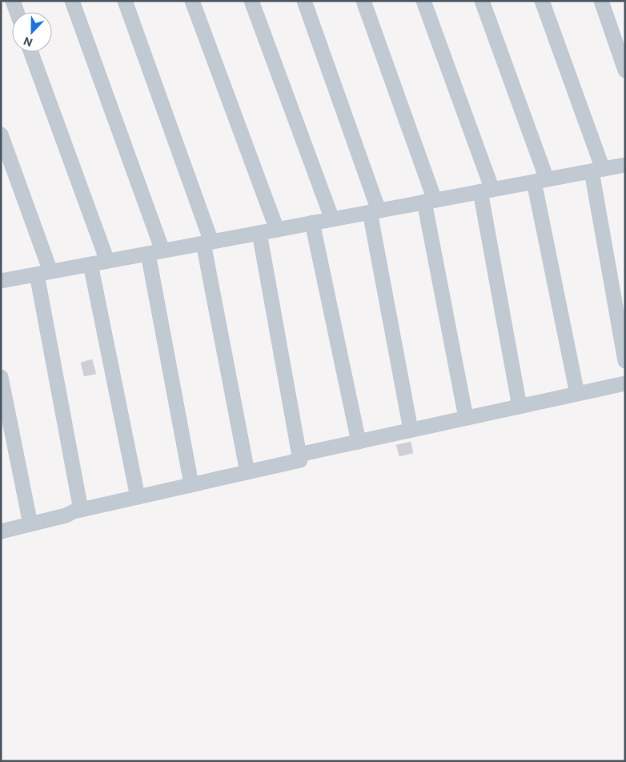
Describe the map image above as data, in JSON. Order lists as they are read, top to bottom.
{
  "north": "bottom"
}
